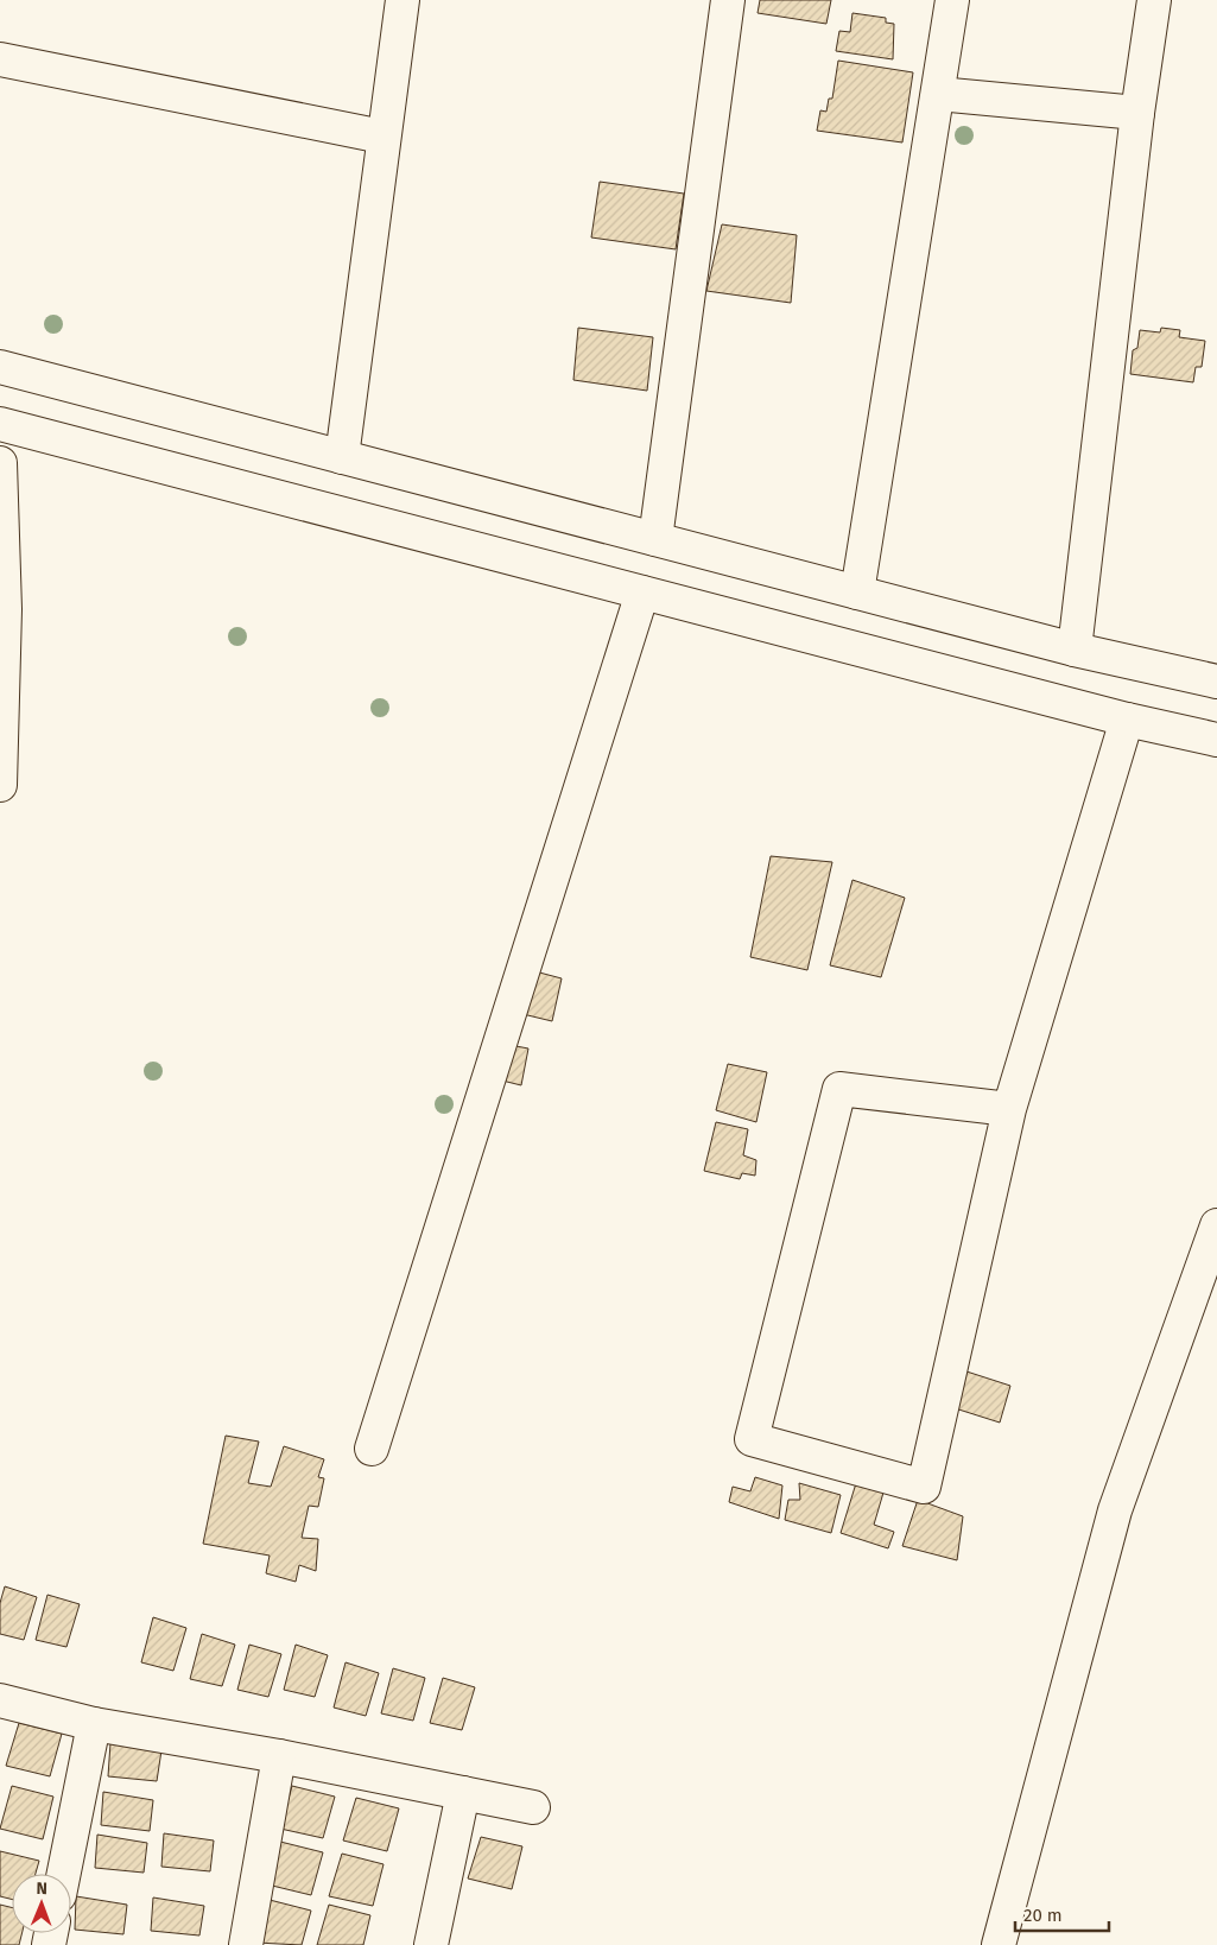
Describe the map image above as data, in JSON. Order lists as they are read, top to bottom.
{
  "scale_bar": "20 m",
  "north": "top"
}
